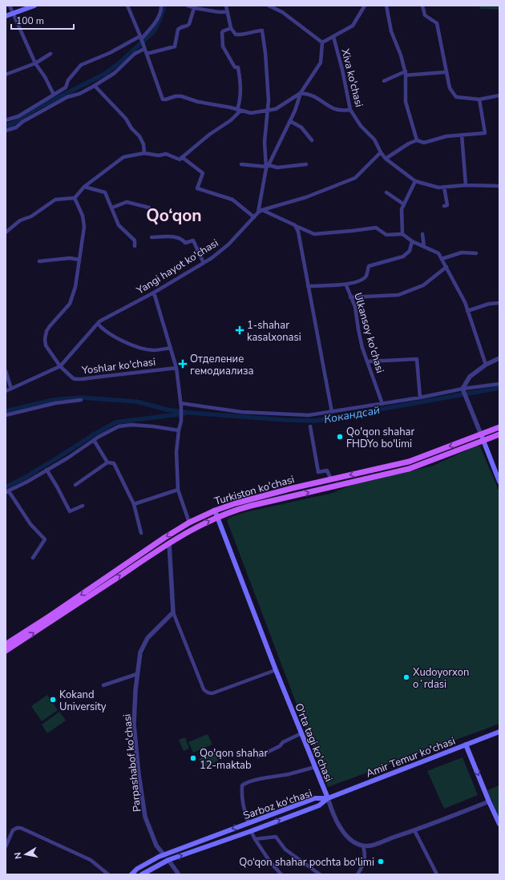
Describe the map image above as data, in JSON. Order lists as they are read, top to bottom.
{
  "streets": {
    "main road": [
      "Turkiston ko'chasi",
      "O'rta tagi ko'chasi",
      "Amir Temur ko'chasi",
      "Sarboz ko'chasi"
    ],
    "street": [
      "Xiva ko'chasi",
      "Yangi hayot ko'chasi",
      "Ulkansoy ko'chasi",
      "Yoshlar ko'chasi",
      "Parpashabof ko'chasi"
    ]
  },
  "crossings": [
    ["Yangi hayot ko'chasi", "Yoshlar ko'chasi"],
    ["Turkiston ko'chasi", "O'rta tagi ko'chasi"],
    ["O'rta tagi ko'chasi", "Amir Temur ko'chasi"],
    ["O'rta tagi ko'chasi", "Sarboz ko'chasi"],
    ["Amir Temur ko'chasi", "Sarboz ko'chasi"],
    ["Parpashabof ko'chasi", "Sarboz ko'chasi"]
  ],
  "districts": ["Qo‘qon"],
  "water": ["Кокандсай"],
  "places": {
    "health": ["1-shahar kasalxonasi", "Отделение гемодиализа"],
    "other": [
      "Qo'qon shahar FHDYo bo'limi",
      "Xudoyorxon oʻrdasi",
      "Kokand University",
      "Qo'qon shahar 12-maktab",
      "Qo‘qon shahar pochta bo‘limi"
    ]
  },
  "scale_bar": "100 m",
  "north": "left"
}
